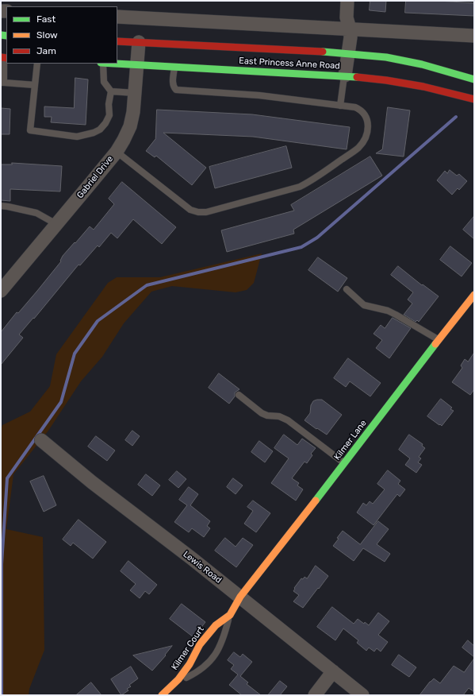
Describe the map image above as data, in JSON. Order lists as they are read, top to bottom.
{
  "streets": {
    "main road": ["East Princess Anne Road", "Kilmer Lane", "Kilmer Court"],
    "street": ["Gabriel Drive", "Lewis Road"]
  },
  "crossings": [
    ["East Princess Anne Road", "Gabriel Drive"],
    ["Kilmer Lane", "Lewis Road"],
    ["Kilmer Lane", "Kilmer Court"],
    ["Lewis Road", "Kilmer Court"]
  ],
  "legend": ["Fast", "Slow", "Jam"]
}
